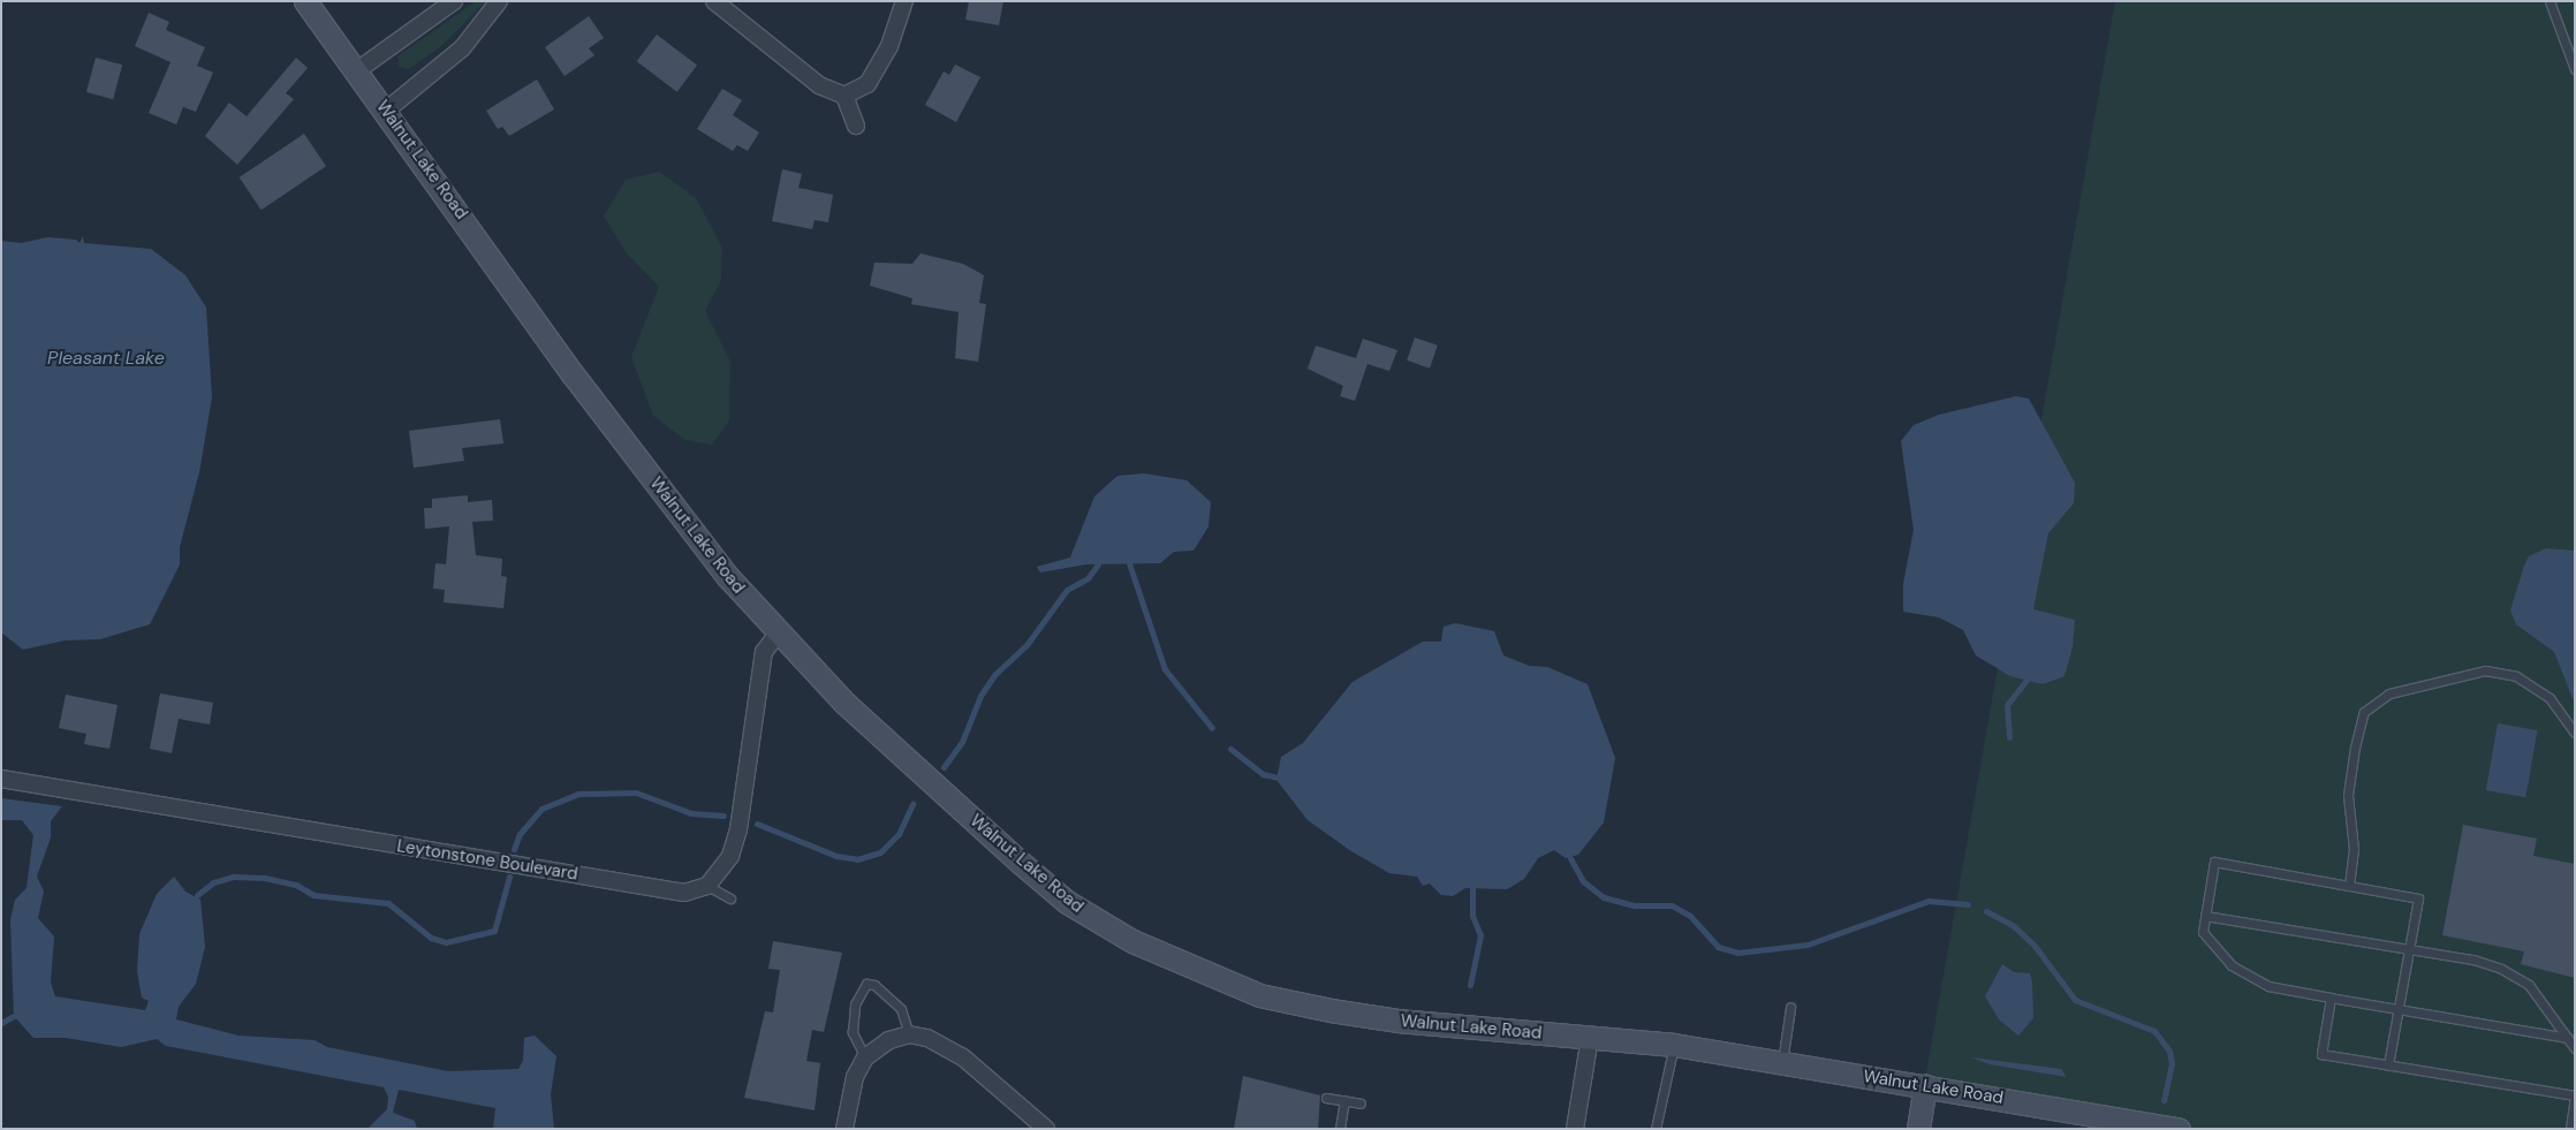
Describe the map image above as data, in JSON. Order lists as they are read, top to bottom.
{
  "streets": {
    "street": ["Walnut Lake Road", "Leytonstone Boulevard"]
  },
  "water": ["Pleasant Lake"]
}
